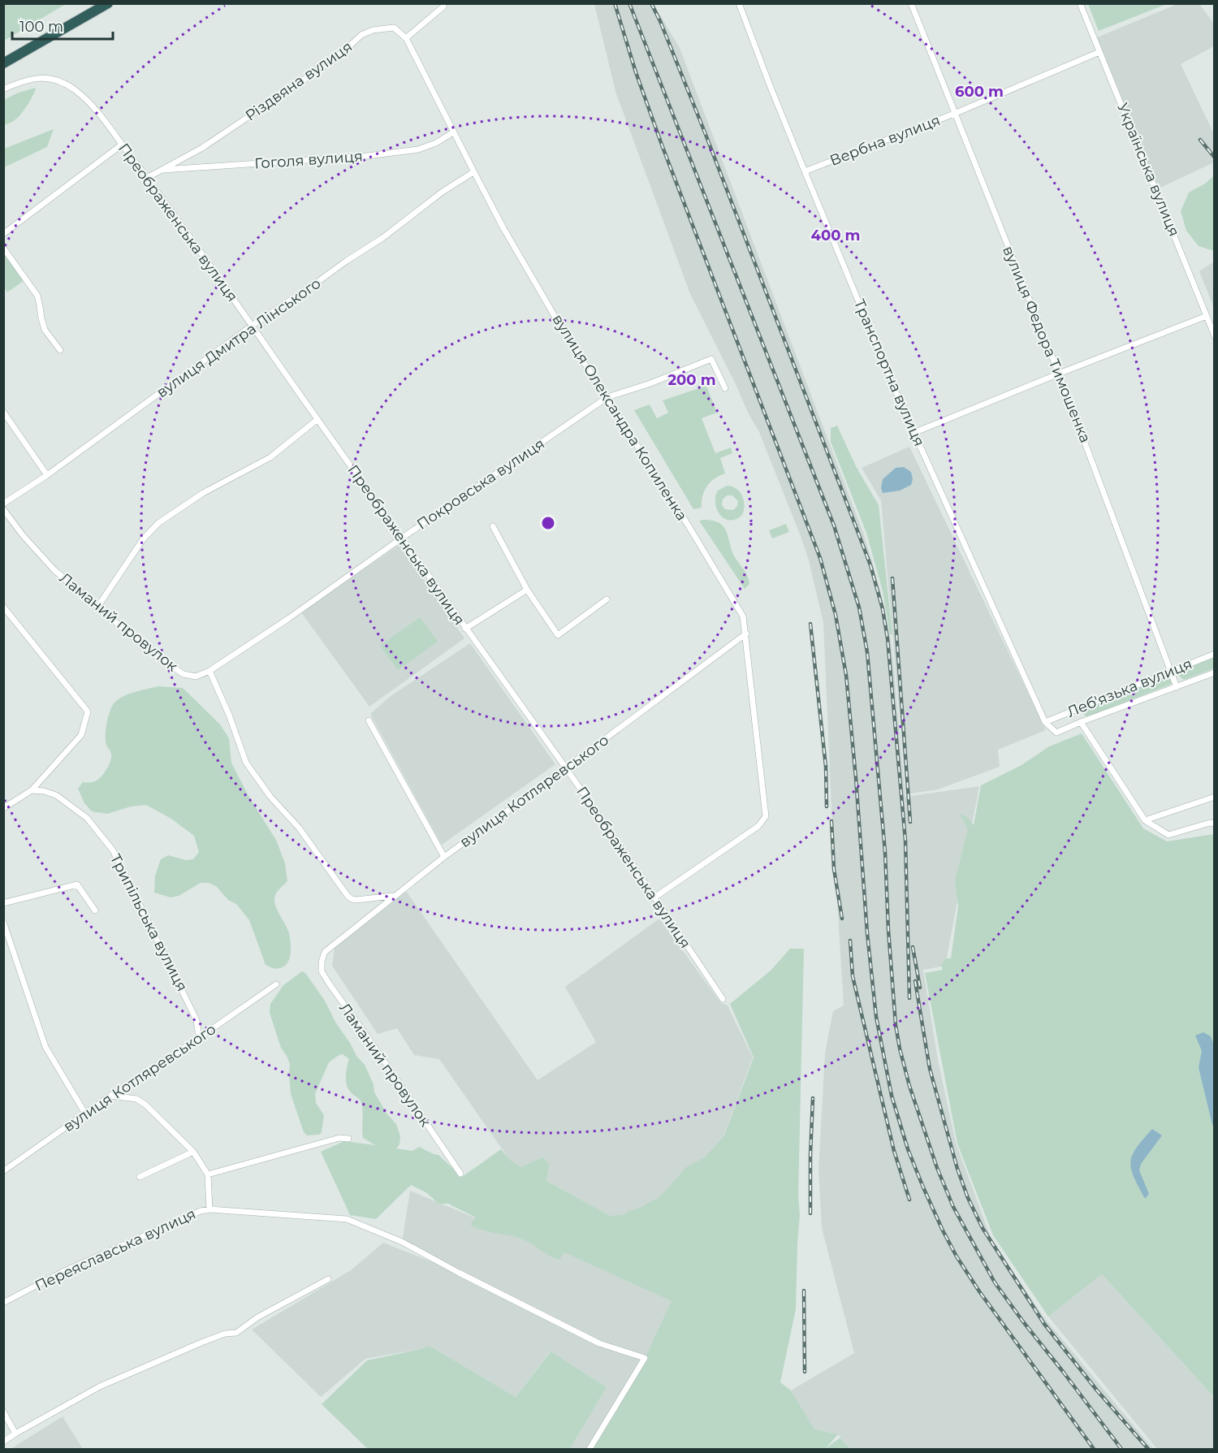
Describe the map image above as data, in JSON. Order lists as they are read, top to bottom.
{
  "streets": {
    "street": [
      "Різдвяна вулиця",
      "Вербна вулиця",
      "Гоголя вулиця",
      "Українська вулиця",
      "Преображенська вулиця",
      "вулиця Дмитра Лінського",
      "вулиця Федора Тимошенка",
      "Транспортна вулиця",
      "вулиця Олександра Копиленка",
      "Покровська вулиця",
      "Ламаний провулок",
      "Леб'язька вулиця",
      "вулиця Котляревського",
      "Трипільська вулиця",
      "Переяславська вулиця"
    ]
  },
  "crossings": [
    ["Різдвяна вулиця", "Гоголя вулиця"],
    ["Різдвяна вулиця", "Преображенська вулиця"],
    ["Різдвяна вулиця", "вулиця Олександра Копиленка"],
    ["Вербна вулиця", "Українська вулиця"],
    ["Вербна вулиця", "вулиця Федора Тимошенка"],
    ["Вербна вулиця", "Транспортна вулиця"],
    ["Гоголя вулиця", "вулиця Олександра Копиленка"],
    ["Преображенська вулиця", "вулиця Дмитра Лінського"],
    ["Преображенська вулиця", "вулиця Олександра Копиленка"],
    ["Преображенська вулиця", "Покровська вулиця"],
    ["Преображенська вулиця", "вулиця Котляревського"],
    ["вулиця Дмитра Лінського", "вулиця Олександра Копиленка"],
    ["вулиця Федора Тимошенка", "Леб'язька вулиця"],
    ["Транспортна вулиця", "Леб'язька вулиця"],
    ["вулиця Олександра Копиленка", "Покровська вулиця"],
    ["вулиця Олександра Копиленка", "вулиця Котляревського"],
    ["Покровська вулиця", "Ламаний провулок"],
    ["Ламаний провулок", "вулиця Котляревського"],
    ["вулиця Котляревського", "Трипільська вулиця"]
  ],
  "scale_bar": "100 m",
  "rings": ["600 m", "400 m", "200 m"]
}
